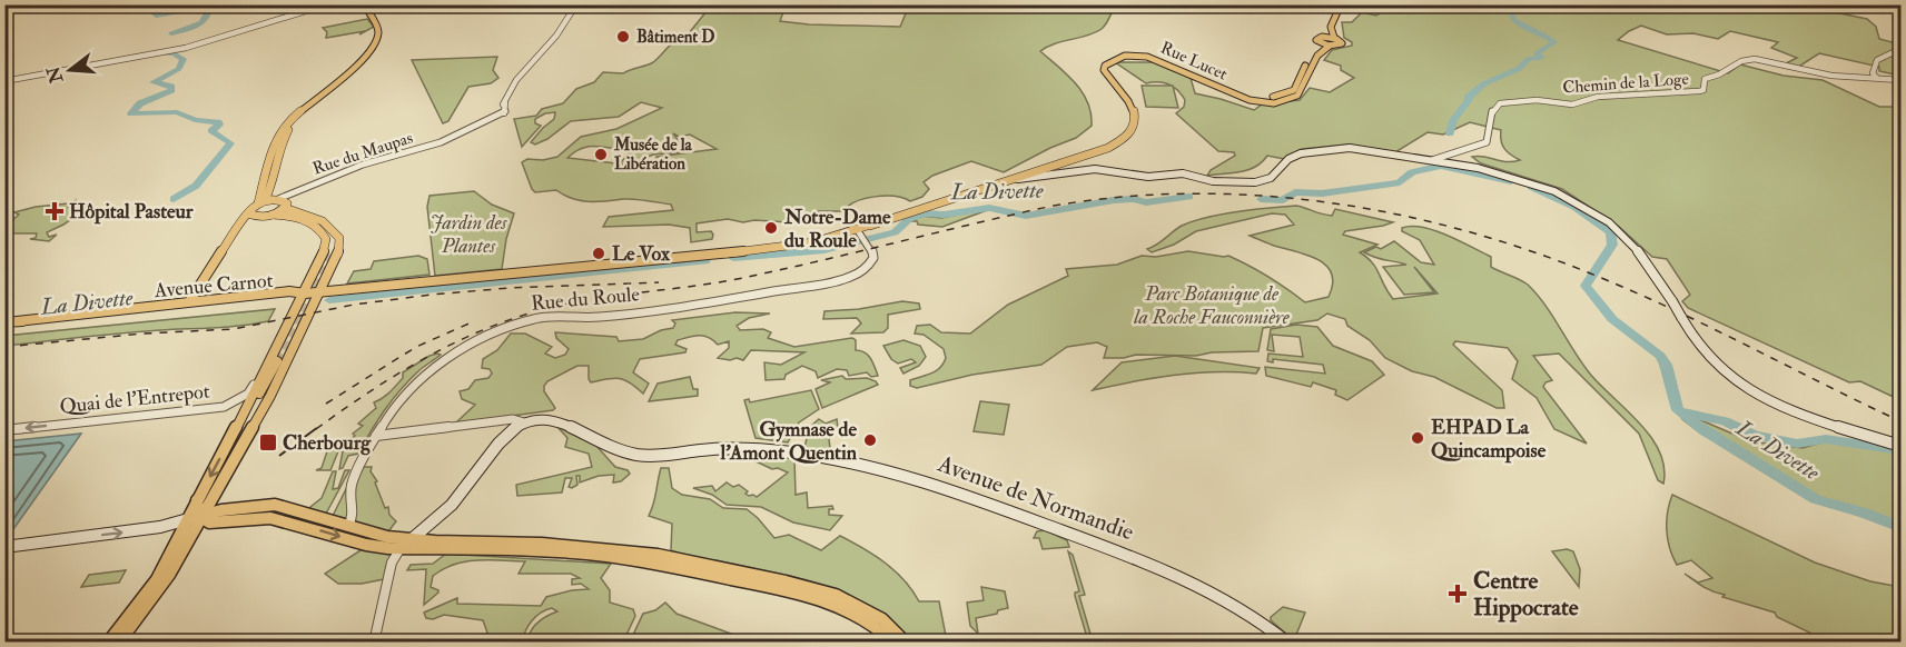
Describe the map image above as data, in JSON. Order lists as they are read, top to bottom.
{
  "streets": {
    "main road": ["Rue Lucet", "Avenue Carnot", "Avenue de Normandie"],
    "street": [
      "Chemin de la Loge",
      "Rue du Maupas",
      "Rue du Roule",
      "Quai de l'Entrepot"
    ]
  },
  "crossings": [
    ["Rue Lucet", "Avenue Carnot"],
    ["Avenue Carnot", "Rue du Roule"]
  ],
  "one_way": ["Quai de l'Entrepot"],
  "water": ["La Divette"],
  "parks": ["Jardin des Plantes", "Parc Botanique de la Roche Fauconnière"],
  "places": {
    "other": [
      "Bâtiment D",
      "Musée de la Libération",
      "Notre-Dame du Roule",
      "Le Vox",
      "EHPAD La Quincampoise",
      "Gymnase de l'Amont Quentin"
    ],
    "health": ["Hôpital Pasteur", "Centre Hippocrate"],
    "transit": ["Cherbourg"]
  },
  "north": "left"
}
